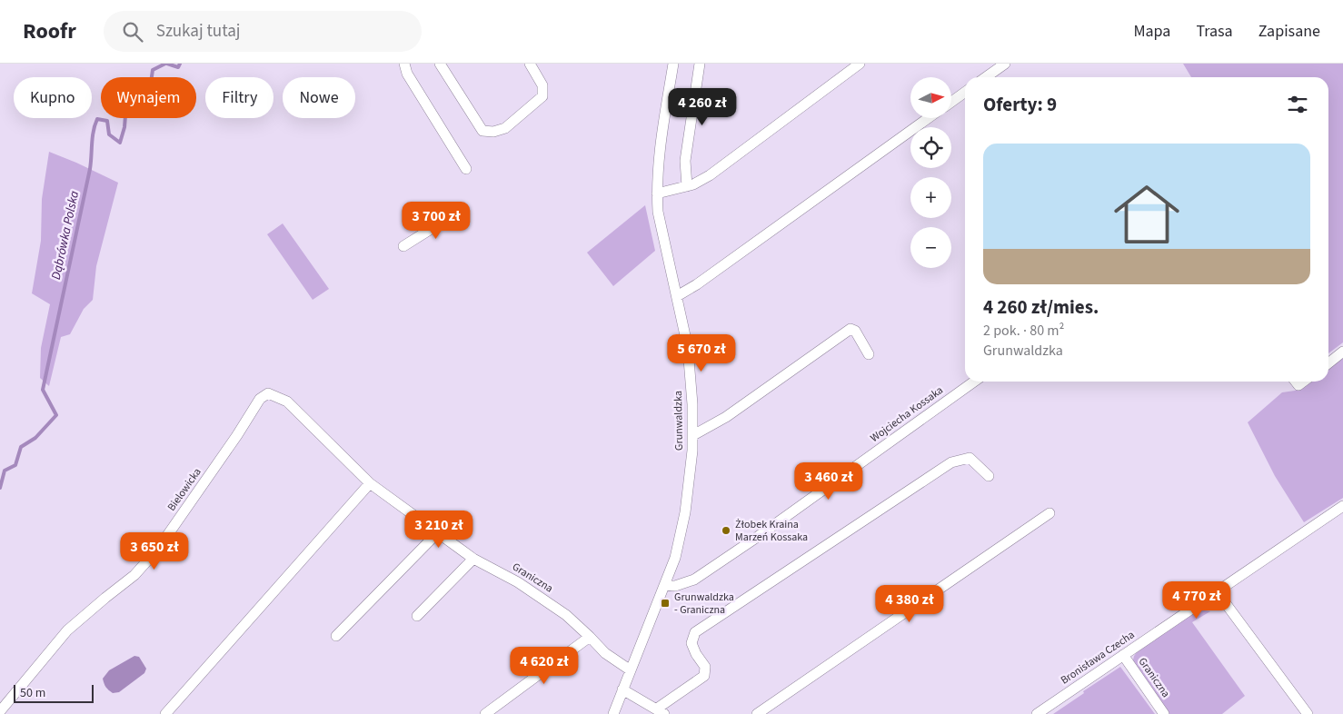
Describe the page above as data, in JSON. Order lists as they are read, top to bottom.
{
  "streets": {
    "street": [
      "Wojciecha Kossaka",
      "Grunwaldzka",
      "Bielowicka",
      "Graniczna",
      "Bronisława Czecha"
    ]
  },
  "crossings": [
    ["Wojciecha Kossaka", "Grunwaldzka"],
    ["Grunwaldzka", "Graniczna"],
    ["Bielowicka", "Graniczna"],
    ["Graniczna", "Bronisława Czecha"]
  ],
  "water": ["Dąbrówka Polska"],
  "places": {
    "other": ["Żłobek Kraina Marzeń Kossaka"],
    "transit": ["Grunwaldzka - Graniczna"]
  },
  "scale_bar": "50 m",
  "north": "right",
  "page": {
    "header": "Roofr",
    "search": "Szukaj tutaj",
    "nav": ["Mapa", "Trasa", "Zapisane"],
    "map_buttons": ["+", "−"],
    "chip": [
      "Kupno",
      "Wynajem",
      "Filtry",
      "Nowe"
    ],
    "heading": "Oferty: 9",
    "price": [
      "4 260 zł",
      "3 700 zł",
      "5 670 zł",
      "3 460 zł",
      "3 210 zł",
      "3 650 zł",
      "4 770 zł",
      "4 380 zł",
      "4 620 zł"
    ],
    "list": [
      {
        "name": "4 260 zł/mies.",
        "note": "2 pok. · 80 m² · Grunwaldzka"
      }
    ],
    "scale": "50 m"
  }
}
